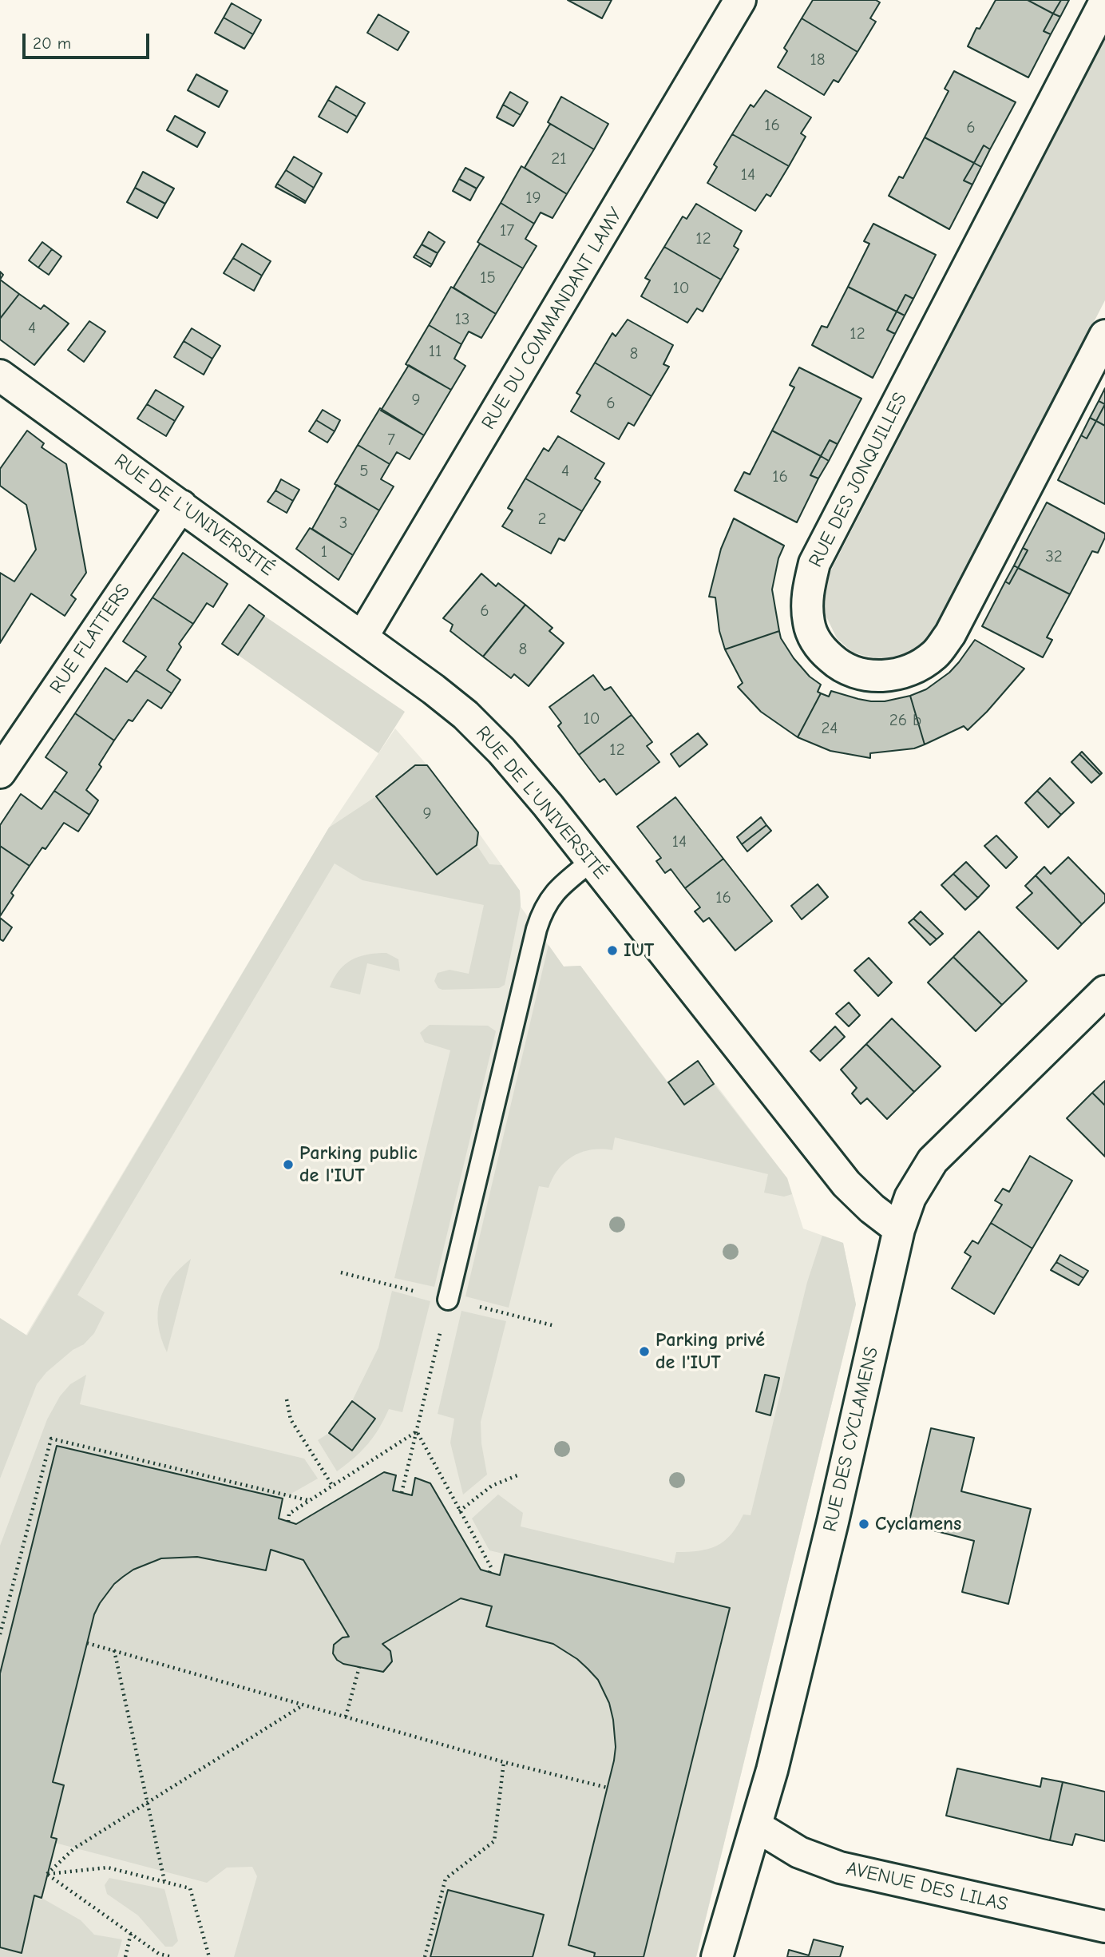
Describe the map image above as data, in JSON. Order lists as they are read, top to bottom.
{
  "streets": {
    "street": [
      "RUE DU COMMANDANT LAMY",
      "RUE DES JONQUILLES",
      "RUE DE L'UNIVERSITÉ",
      "RUE FLATTERS",
      "RUE DES CYCLAMENS",
      "AVENUE DES LILAS"
    ]
  },
  "crossings": [
    ["RUE DU COMMANDANT LAMY", "RUE DE L'UNIVERSITÉ"],
    ["RUE DE L'UNIVERSITÉ", "RUE FLATTERS"],
    ["RUE DE L'UNIVERSITÉ", "RUE DES CYCLAMENS"],
    ["RUE DES CYCLAMENS", "AVENUE DES LILAS"]
  ],
  "places": [
    "IUT",
    "Parking public de l'IUT",
    "Parking privé de l'IUT",
    "Cyclamens"
  ],
  "house_numbers": [
    "18",
    "16",
    "6",
    "21",
    "14",
    "19",
    "17",
    "12",
    "15",
    "10",
    "13",
    "4",
    "12",
    "11",
    "8",
    "9",
    "6",
    "7",
    "5",
    "4",
    "16",
    "2",
    "3",
    "1",
    "32",
    "6",
    "8",
    "10",
    "26 b",
    "24",
    "12",
    "9",
    "14",
    "16"
  ],
  "scale_bar": "20 m"
}
